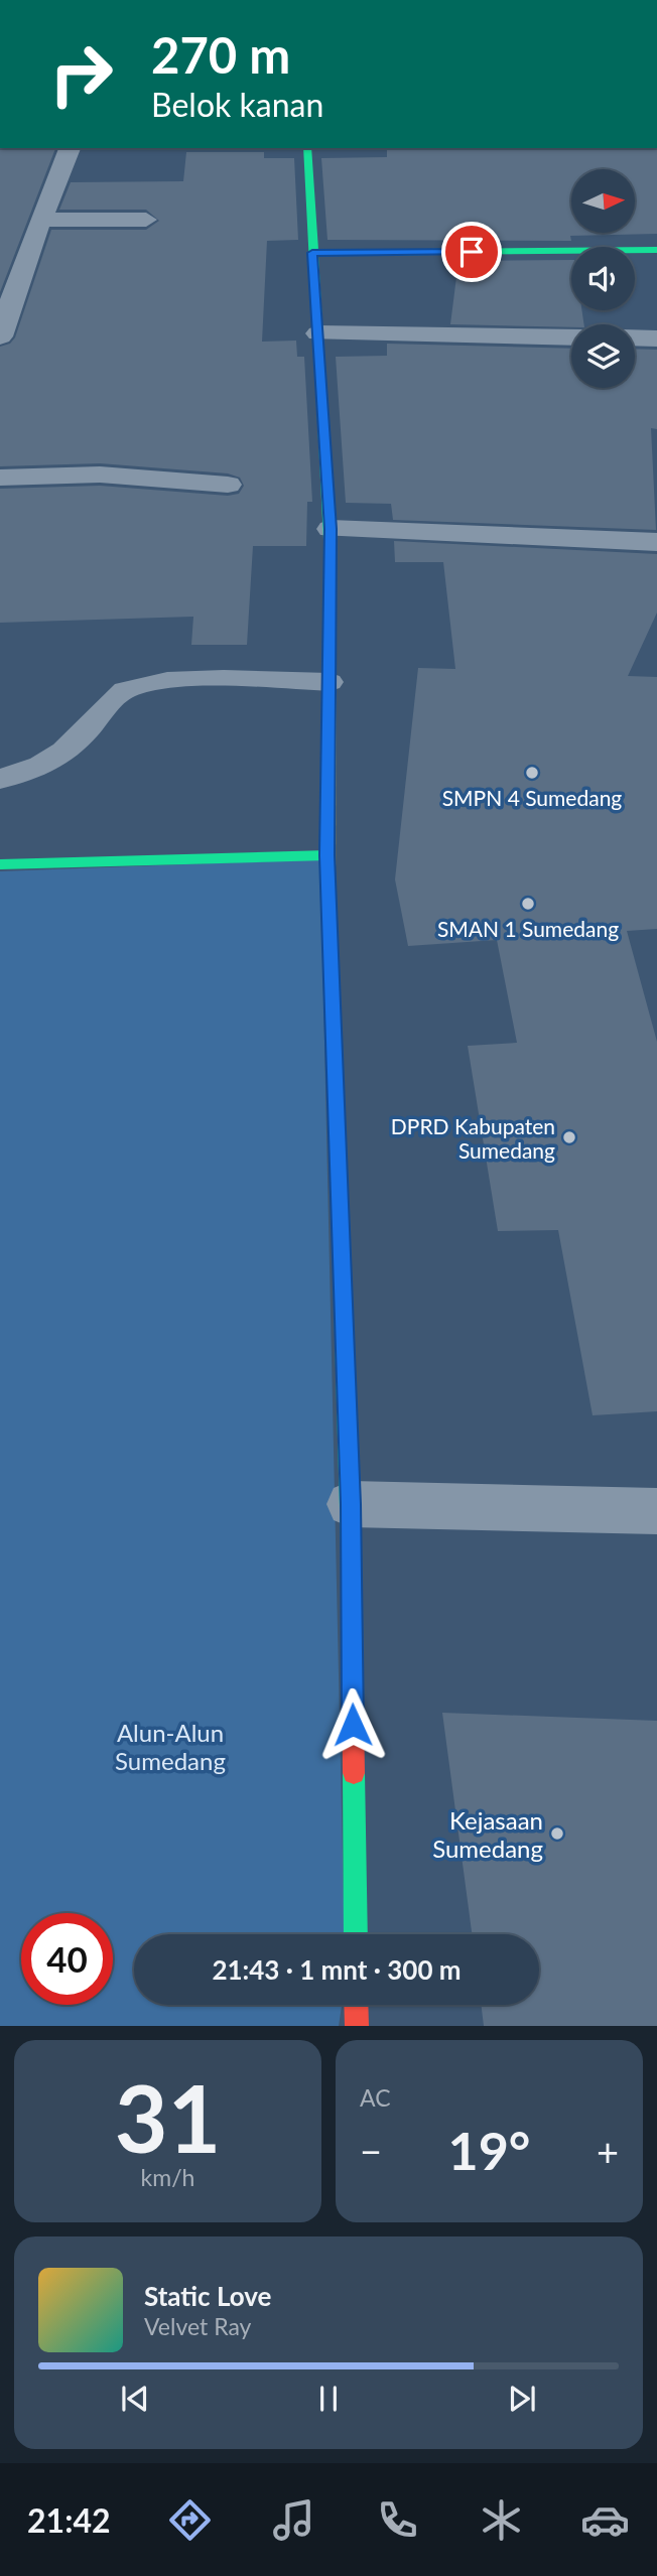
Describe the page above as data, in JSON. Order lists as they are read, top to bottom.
{
  "parks": ["Alun-Alun Sumedang"],
  "places": [
    "SMPN 4 Sumedang",
    "SMAN 1 Sumedang",
    "DPRD Kabupaten Sumedang",
    "Kejasaan Sumedang"
  ],
  "north": "right",
  "page": {
    "turn": ["270 m", "Belok kanan"],
    "limit": "40",
    "trip": "21:43 · 1 mnt · 300 m",
    "tile": [
      ["31", "km/h"],
      "AC"
    ],
    "heat": ["−", "19°", "+"],
    "song": ["Static Love", "Velvet Ray"],
    "tabs": "21:42"
  }
}
